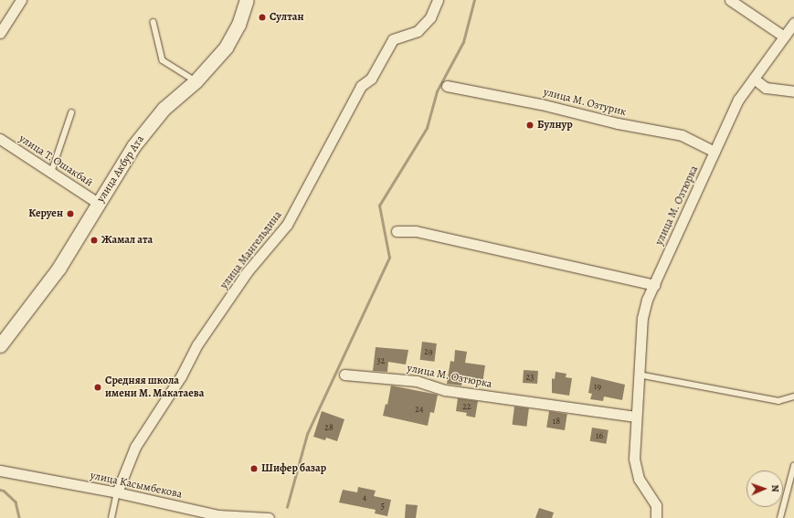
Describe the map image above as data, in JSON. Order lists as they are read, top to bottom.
{
  "streets": {
    "main road": ["улица Акбур Ата"],
    "street": [
      "улица М. Озтурик",
      "улица Т. Ошакбай",
      "улица М. Озтюрка",
      "улица Мангельдина",
      "улица Касымбекова"
    ]
  },
  "crossings": [
    ["улица М. Озтурик", "улица М. Озтюрка"],
    ["улица Т. Ошакбай", "улица Акбур Ата"],
    ["улица Мангельдина", "улица Касымбекова"]
  ],
  "places": [
    "Султан",
    "Булнур",
    "Керуен",
    "Жамал ата",
    "Средняя школа имени М. Макатаева",
    "Шифер базар"
  ],
  "house_numbers": [
    "29",
    "32",
    "23",
    "19",
    "22",
    "24",
    "18",
    "28",
    "16",
    "4",
    "5"
  ],
  "north": "right"
}
